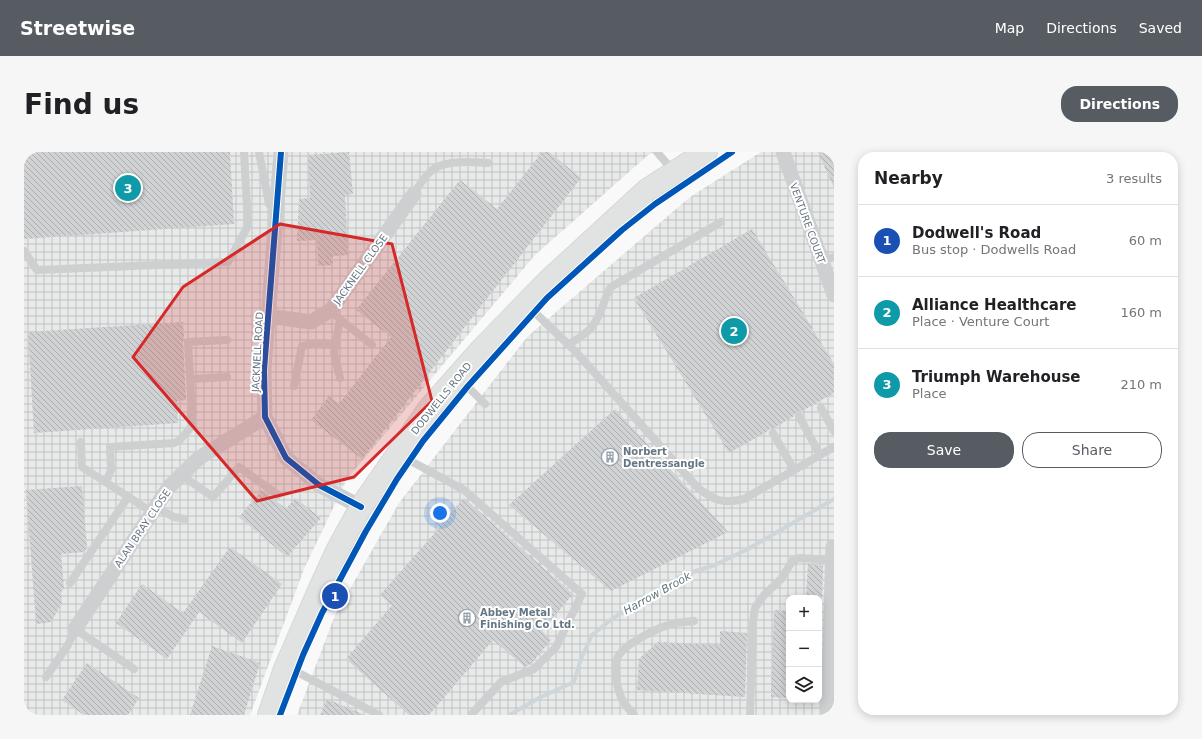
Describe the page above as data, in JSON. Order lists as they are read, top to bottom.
{
  "streets": {
    "main road": ["DODWELLS ROAD"],
    "street": [
      "VENTURE COURT",
      "JACKNELL CLOSE",
      "JACKNELL ROAD",
      "ALAN BRAY CLOSE"
    ]
  },
  "crossings": [
    ["JACKNELL CLOSE", "JACKNELL ROAD"],
    ["JACKNELL ROAD", "DODWELLS ROAD"],
    ["JACKNELL ROAD", "ALAN BRAY CLOSE"]
  ],
  "water": ["Harrow Brook"],
  "places": {
    "building": ["Norbert Dentressangle", "Abbey Metal Finishing Co Ltd."]
  },
  "page": {
    "header": "Streetwise",
    "nav": ["Map", "Directions", "Saved"],
    "buttons": [
      "Directions",
      ["Save", "Share"]
    ],
    "title": "Find us",
    "heading": ["Nearby", "3 results"],
    "pins": ["3", "2", "1"],
    "list": [
      {
        "mark": "1",
        "name": "Dodwell's Road",
        "note": "Bus stop · Dodwells Road",
        "value": "60 m"
      },
      {
        "mark": "2",
        "name": "Alliance Healthcare",
        "note": "Place · Venture Court",
        "value": "160 m"
      },
      {
        "mark": "3",
        "name": "Triumph Warehouse",
        "note": "Place",
        "value": "210 m"
      }
    ],
    "map_buttons": ["+", "−"]
  }
}
